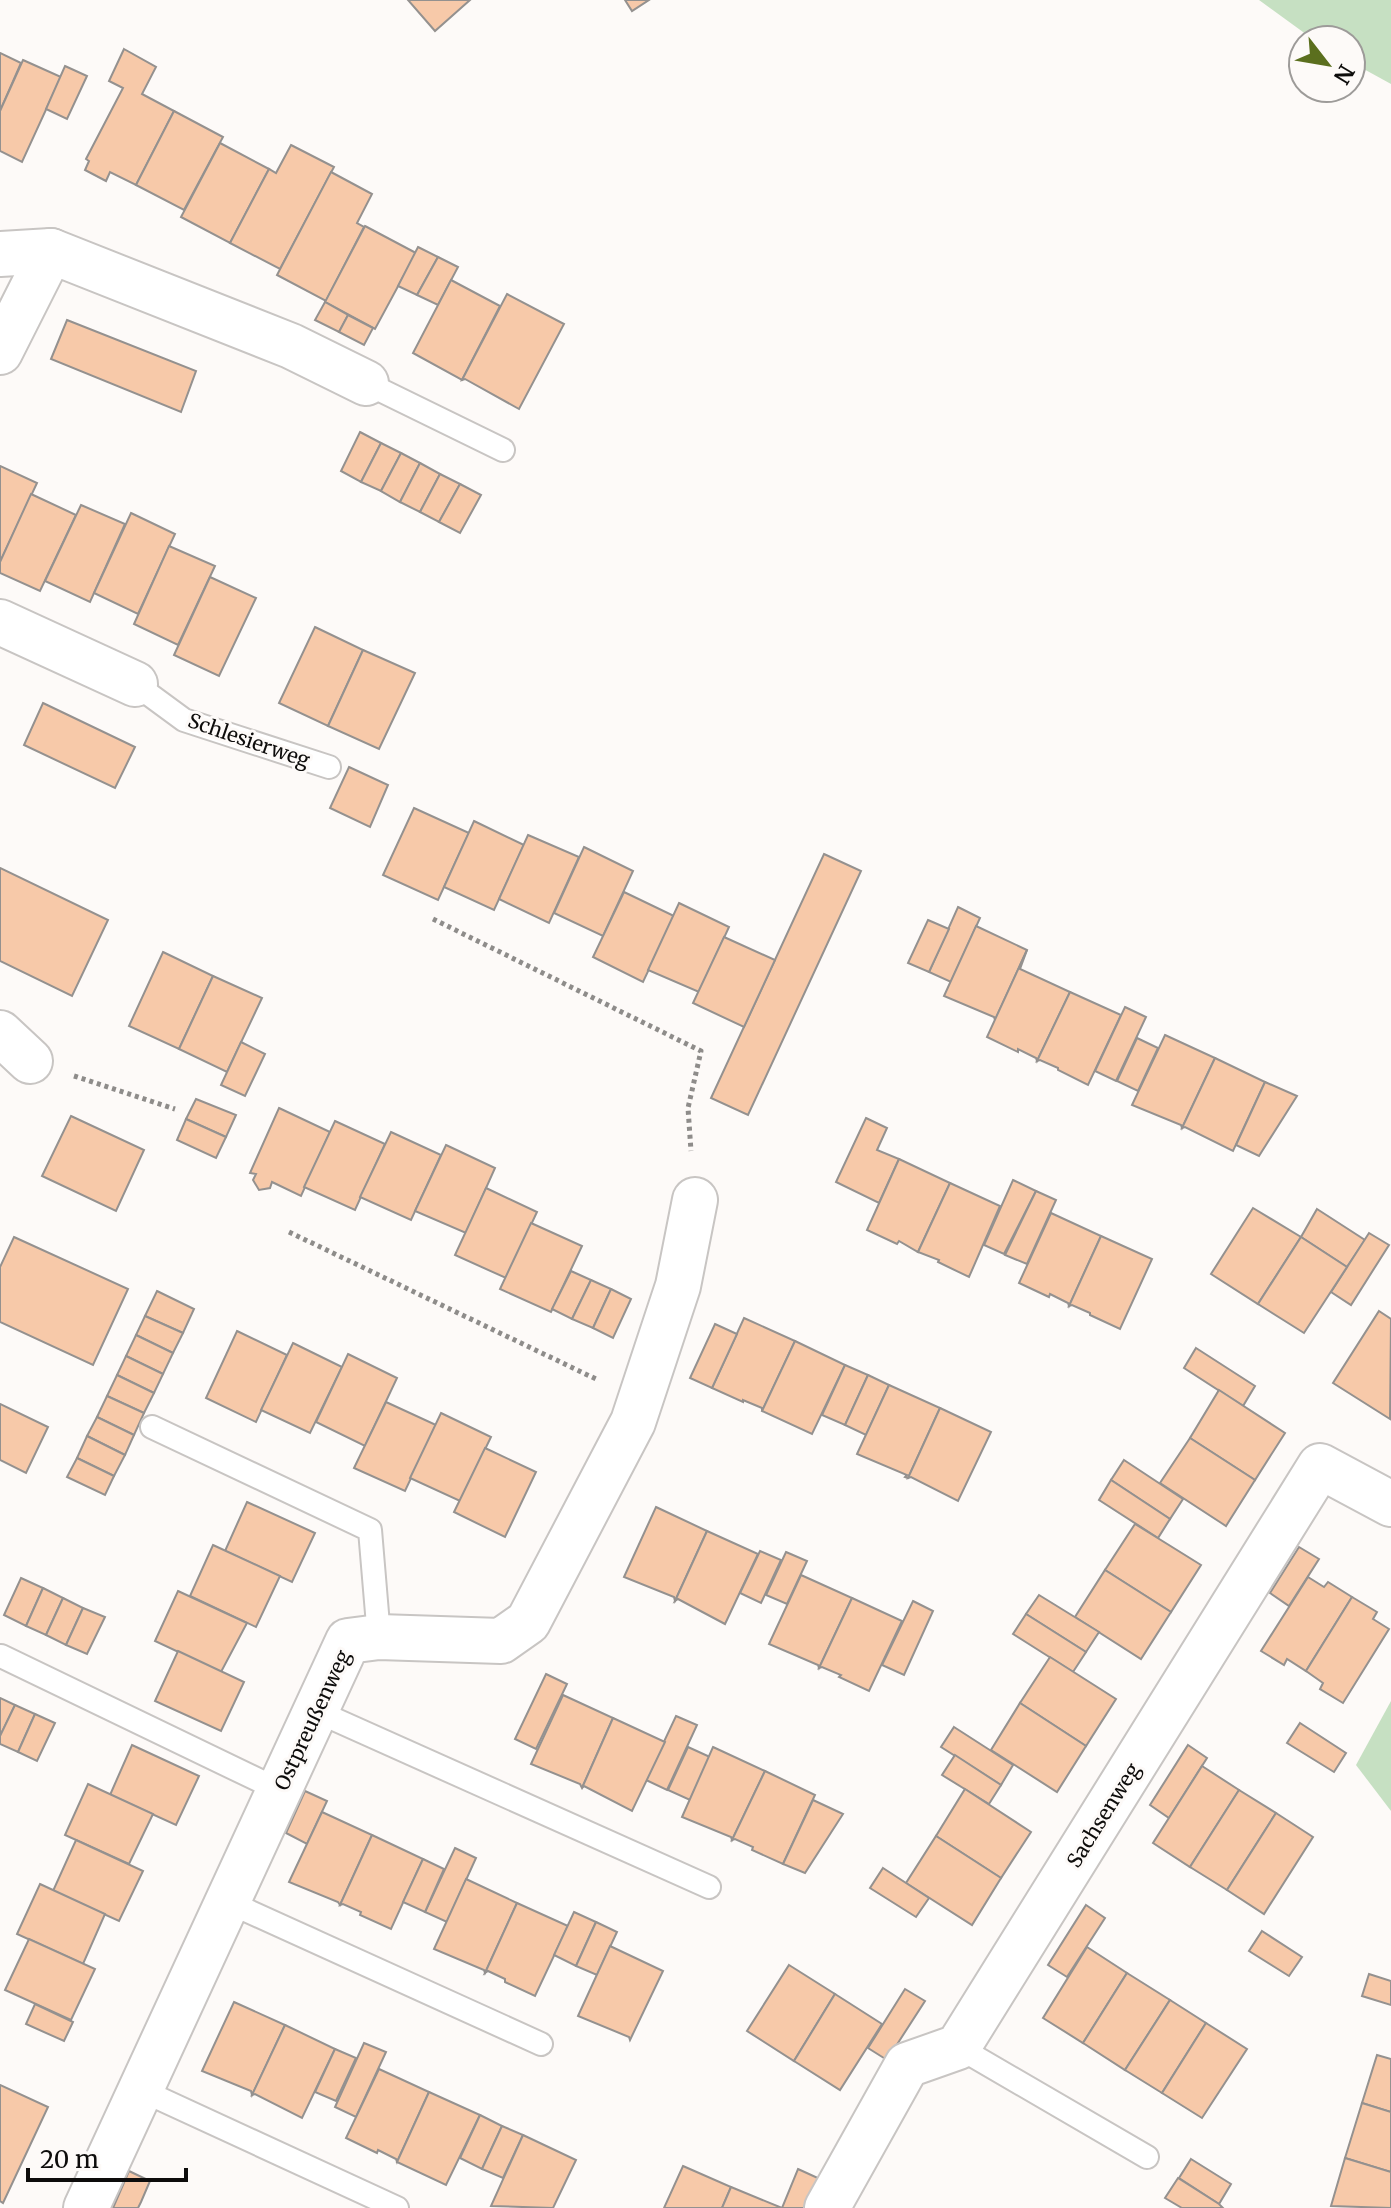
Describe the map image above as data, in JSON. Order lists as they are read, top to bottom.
{
  "streets": {
    "street": ["Schlesierweg", "Ostpreußenweg", "Sachsenweg"]
  },
  "scale_bar": "20 m",
  "north": "bottom right"
}
